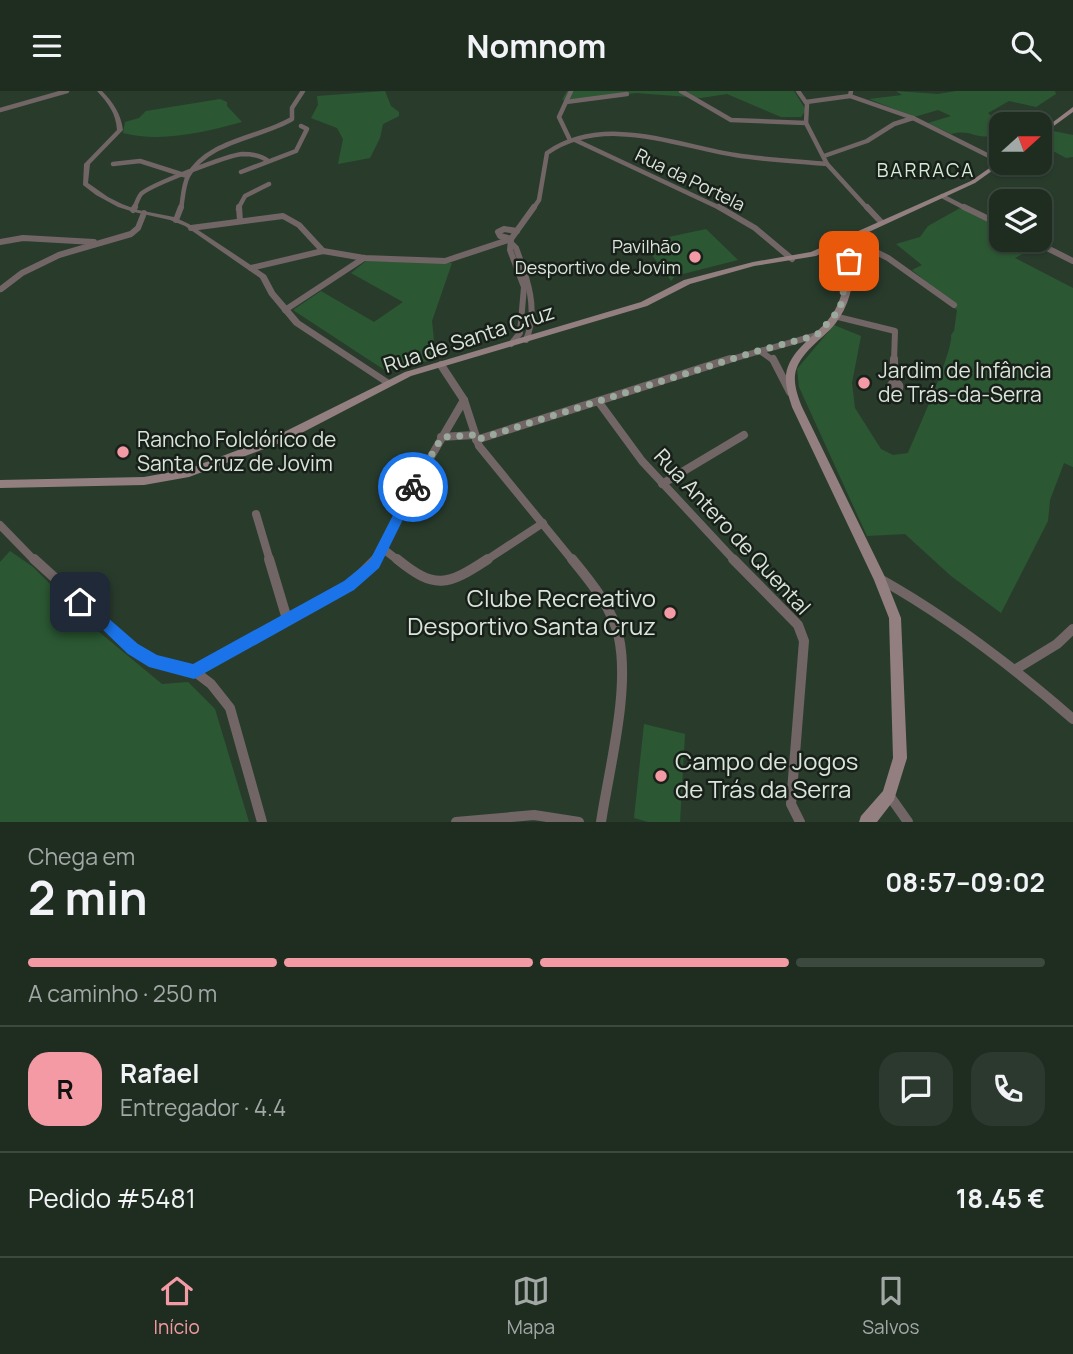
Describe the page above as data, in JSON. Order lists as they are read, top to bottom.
{
  "streets": {
    "main road": ["Rua de Santa Cruz"],
    "street": ["Rua da Portela", "Rua Antero de Quental"]
  },
  "crossings": [
    ["Rua da Portela", "Rua de Santa Cruz"]
  ],
  "districts": ["BARRACA"],
  "places": [
    "Pavilhão Desportivo de Jovim",
    "Jardim de Infância de Trás-da-Serra",
    "Rancho Folclórico de Santa Cruz de Jovim",
    "Clube Recreativo Desportivo Santa Cruz",
    "Campo de Jogos de Trás da Serra"
  ],
  "north": "right",
  "page": {
    "header": "Nomnom",
    "heading": ["2 min", "Chega em", "08:57–09:02"],
    "panel": [
      "Rafael",
      "Entregador · 4.4",
      "Pedido #5481",
      "18.45 €"
    ],
    "bar": "A caminho · 250 m",
    "round": "R",
    "tabs": ["Início", "Mapa", "Salvos"]
  }
}
